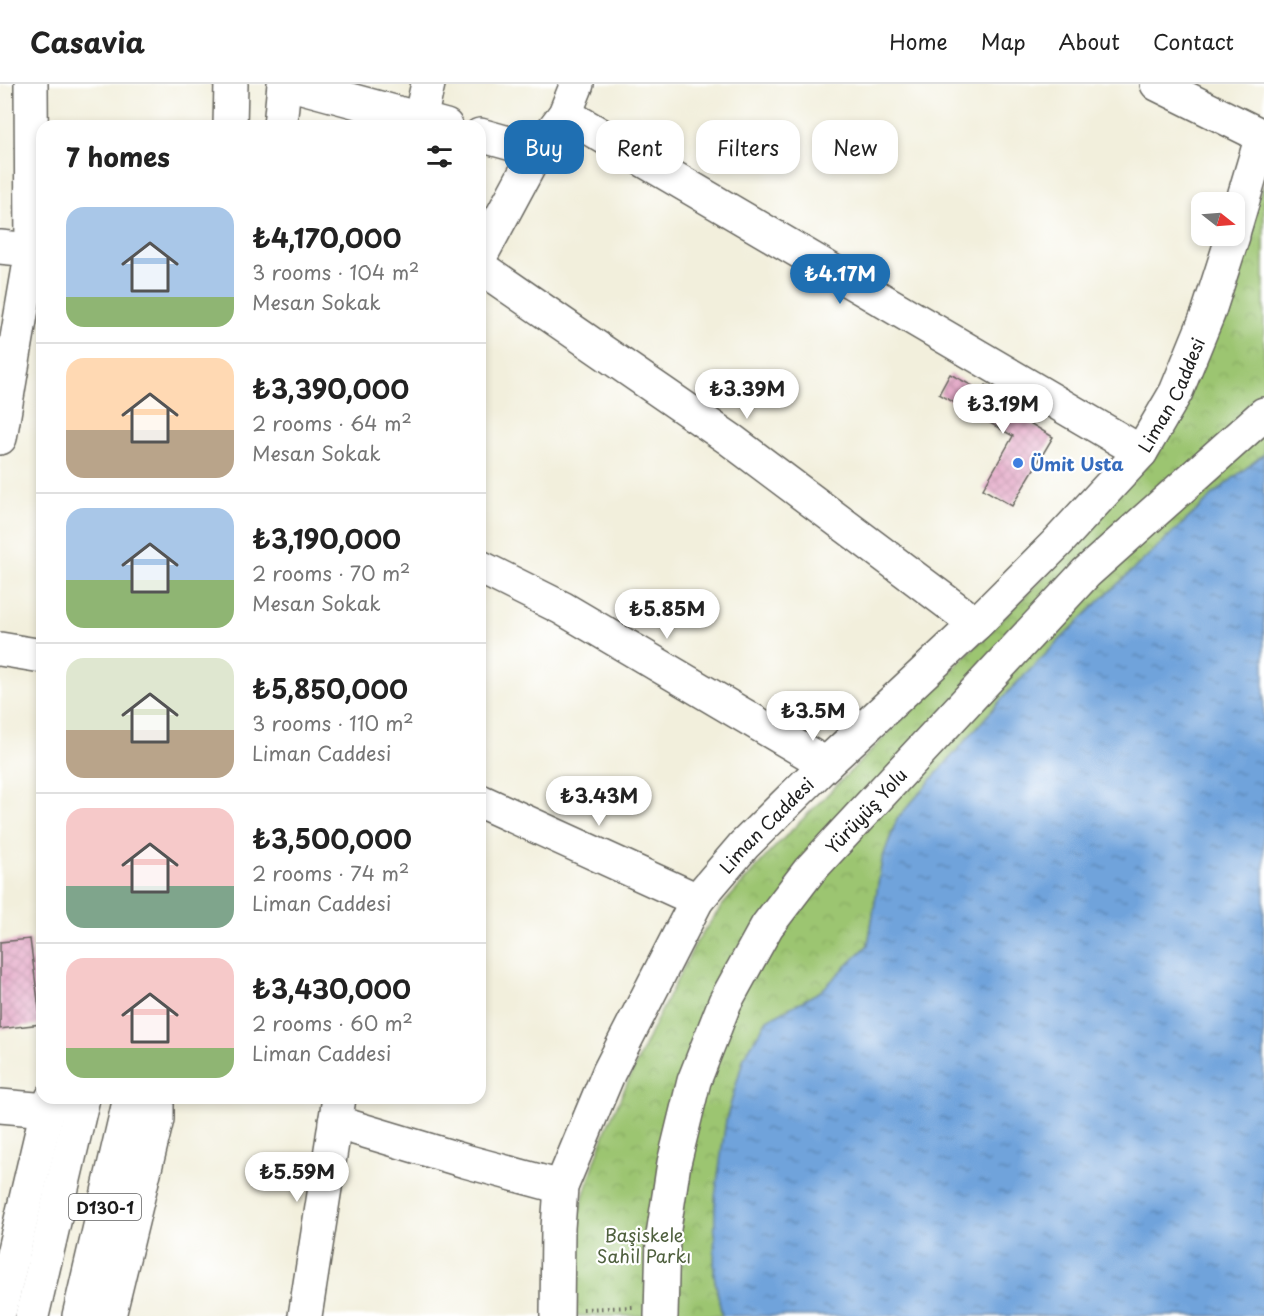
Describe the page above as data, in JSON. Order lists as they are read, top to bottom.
{
  "streets": {
    "main road": ["Liman Caddesi", "Yürüyüş Yolu", "D130-1"]
  },
  "parks": ["Başiskele Sahil Parkı"],
  "places": ["Ümit Usta"],
  "north": "right",
  "page": {
    "header": "Casavia",
    "nav": [
      "Home",
      "Map",
      "About",
      "Contact"
    ],
    "chip": [
      "Buy",
      "Rent",
      "Filters",
      "New"
    ],
    "heading": "7 homes",
    "list": [
      {
        "name": "₺4,170,000",
        "note": "3 rooms · 104 m² · Mesan Sokak"
      },
      {
        "name": "₺3,390,000",
        "note": "2 rooms · 64 m² · Mesan Sokak"
      },
      {
        "name": "₺3,190,000",
        "note": "2 rooms · 70 m² · Mesan Sokak"
      },
      {
        "name": "₺5,850,000",
        "note": "3 rooms · 110 m² · Liman Caddesi"
      },
      {
        "name": "₺3,500,000",
        "note": "2 rooms · 74 m² · Liman Caddesi"
      },
      {
        "name": "₺3,430,000",
        "note": "2 rooms · 60 m² · Liman Caddesi"
      }
    ],
    "price": [
      "₺4.17M",
      "₺3.39M",
      "₺3.19M",
      "₺5.85M",
      "₺3.5M",
      "₺3.43M",
      "₺5.59M"
    ]
  }
}
